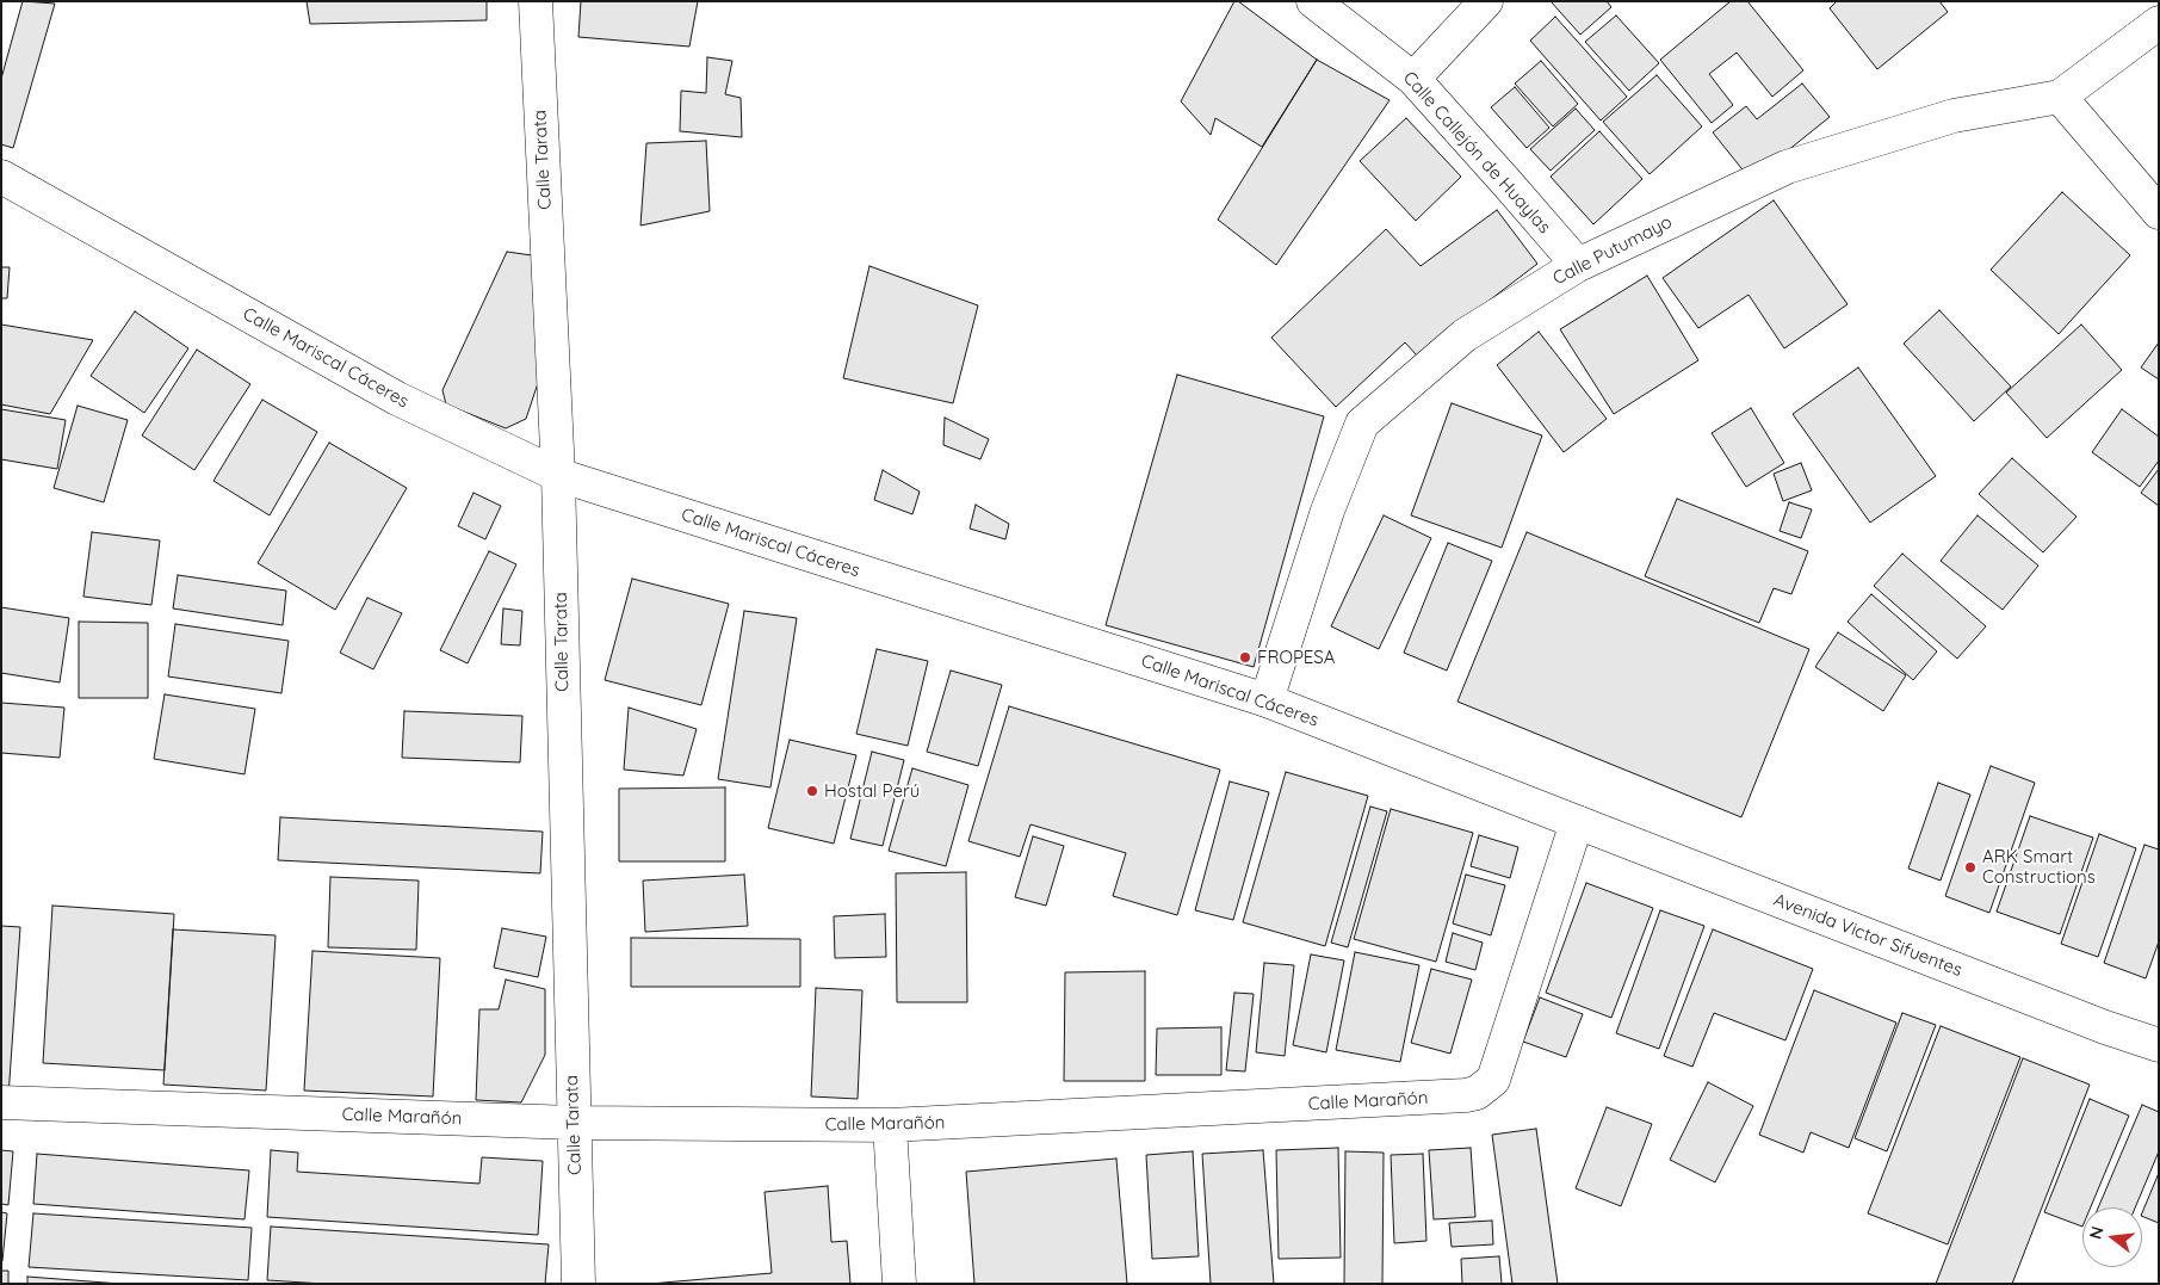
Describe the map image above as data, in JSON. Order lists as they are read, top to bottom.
{
  "streets": {
    "main road": [
      "Calle Callejón de Huaylas",
      "Calle Tarata",
      "Calle Putumayo",
      "Calle Mariscal Cáceres",
      "Avenida Victor Sifuentes",
      "Calle Marañón"
    ]
  },
  "crossings": [
    ["Calle Callejón de Huaylas", "Calle Putumayo"],
    ["Calle Tarata", "Calle Mariscal Cáceres"],
    ["Calle Tarata", "Calle Marañón"],
    ["Calle Putumayo", "Calle Mariscal Cáceres"],
    ["Calle Mariscal Cáceres", "Avenida Victor Sifuentes"],
    ["Calle Mariscal Cáceres", "Calle Marañón"],
    ["Avenida Victor Sifuentes", "Calle Marañón"]
  ],
  "places": ["FROPESA", "Hostal Perú", "ARK Smart Constructions"],
  "north": "left"
}
